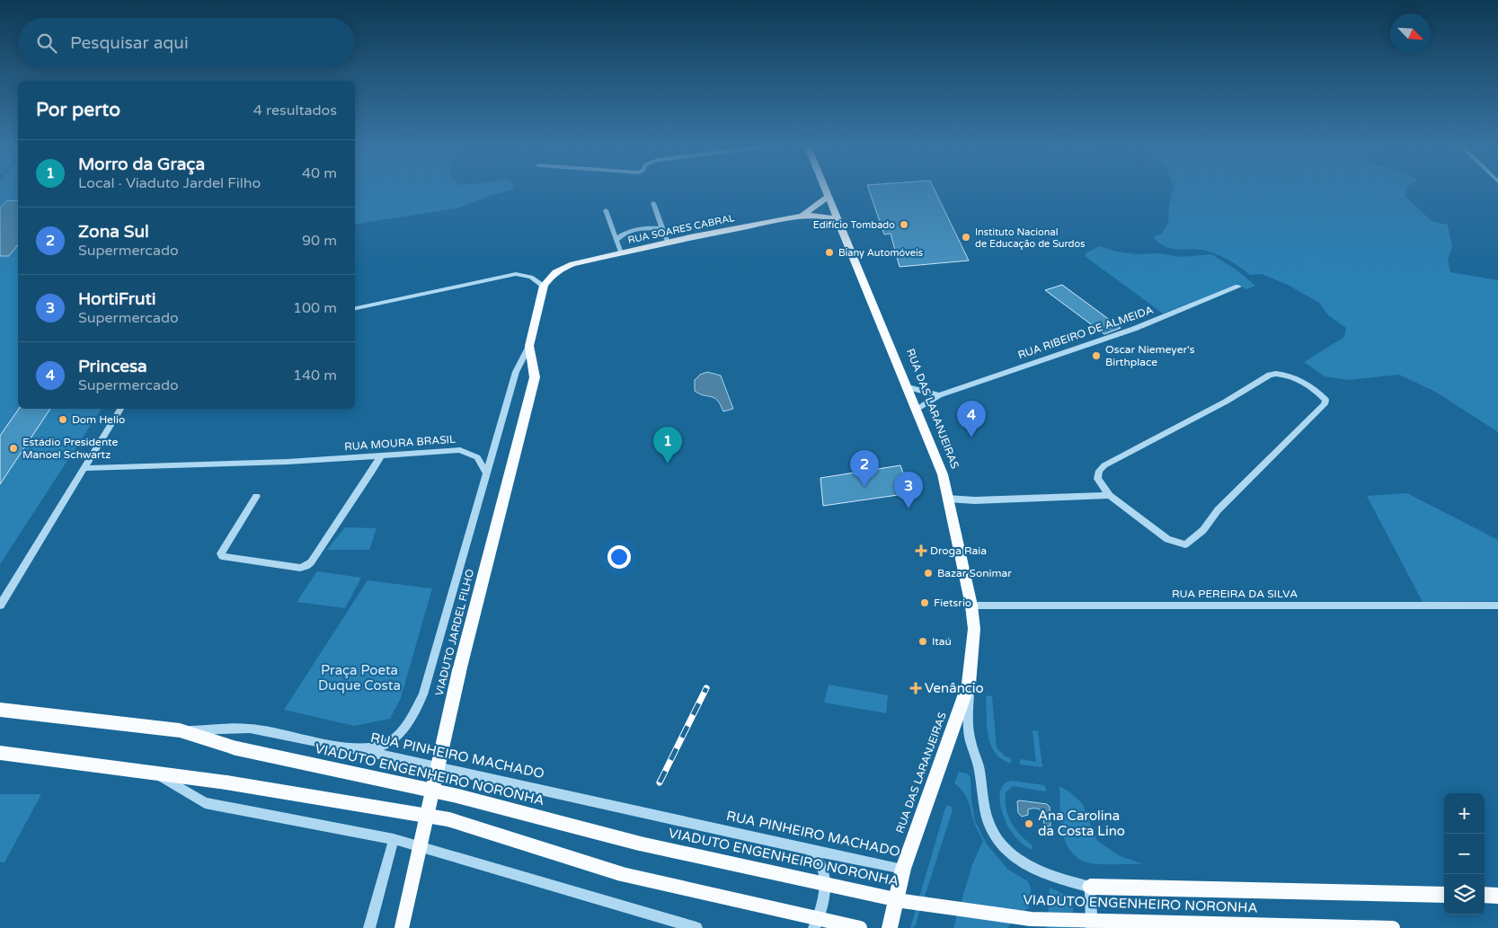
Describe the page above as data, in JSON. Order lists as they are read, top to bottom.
{
  "streets": {
    "main road": [
      "RUA SOARES CABRAL",
      "RUA DAS LARANJEIRAS",
      "VIADUTO JARDEL FILHO",
      "RUA PINHEIRO MACHADO",
      "VIADUTO ENGENHEIRO NORONHA"
    ],
    "street": ["RUA RIBEIRO DE ALMEIDA", "RUA MOURA BRASIL", "RUA PEREIRA DA SILVA"]
  },
  "crossings": [
    ["RUA SOARES CABRAL", "RUA DAS LARANJEIRAS"],
    ["RUA RIBEIRO DE ALMEIDA", "RUA DAS LARANJEIRAS"],
    ["RUA DAS LARANJEIRAS", "RUA PEREIRA DA SILVA"],
    ["RUA DAS LARANJEIRAS", "RUA PINHEIRO MACHADO"],
    ["RUA PINHEIRO MACHADO", "VIADUTO ENGENHEIRO NORONHA"]
  ],
  "parks": ["Praça Poeta Duque Costa"],
  "places": {
    "other": [
      "Edifício Tombado",
      "Instituto Nacional de Educação de Surdos",
      "Biany Automóveis",
      "Oscar Niemeyer's Birthplace",
      "Dom Helio",
      "Estádio Presidente Manoel Schwartz",
      "Bazar Sonimar",
      "Fietsrio",
      "Itaú",
      "Ana Carolina da Costa Lino"
    ],
    "health": ["Droga Raia", "Venâncio"]
  },
  "north": "bottom right",
  "page": {
    "search": "Pesquisar aqui",
    "heading": ["Por perto", "4 resultados"],
    "list": [
      {
        "mark": "1",
        "name": "Morro da Graça",
        "note": "Local · Viaduto Jardel Filho",
        "value": "40 m"
      },
      {
        "mark": "2",
        "name": "Zona Sul",
        "note": "Supermercado",
        "value": "90 m"
      },
      {
        "mark": "3",
        "name": "HortiFruti",
        "note": "Supermercado",
        "value": "100 m"
      },
      {
        "mark": "4",
        "name": "Princesa",
        "note": "Supermercado",
        "value": "140 m"
      }
    ],
    "pins": [
      "4",
      "1",
      "2",
      "3"
    ],
    "map_buttons": ["+", "−"]
  }
}
